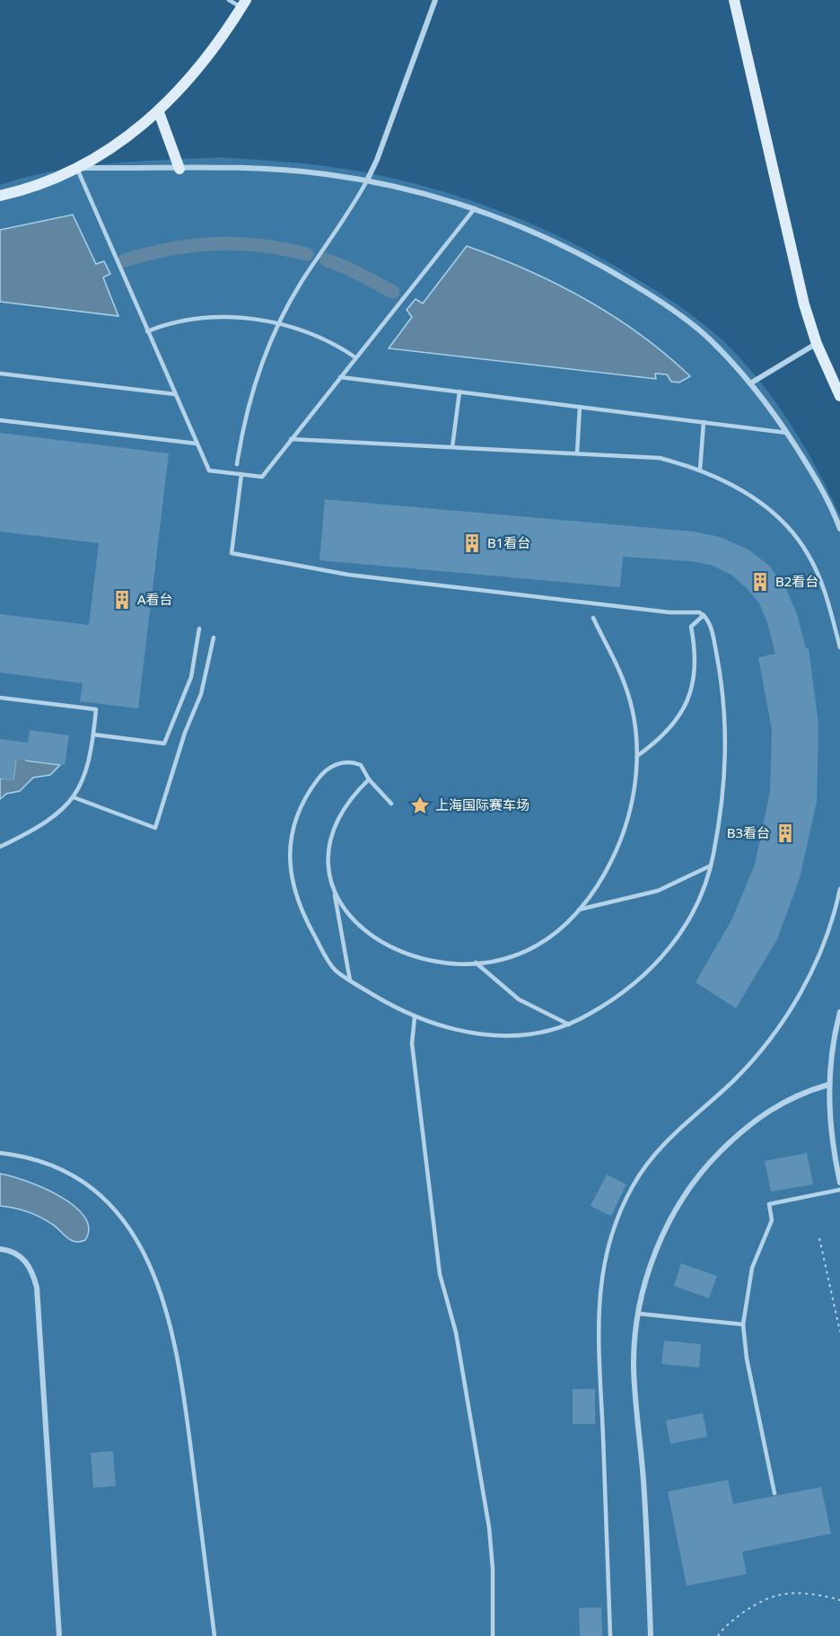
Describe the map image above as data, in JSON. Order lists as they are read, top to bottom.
{
  "places": {
    "building": [
      "B1看台",
      "B2看台",
      "A看台",
      "B3看台"
    ],
    "place": ["上海国际赛车场"]
  }
}
